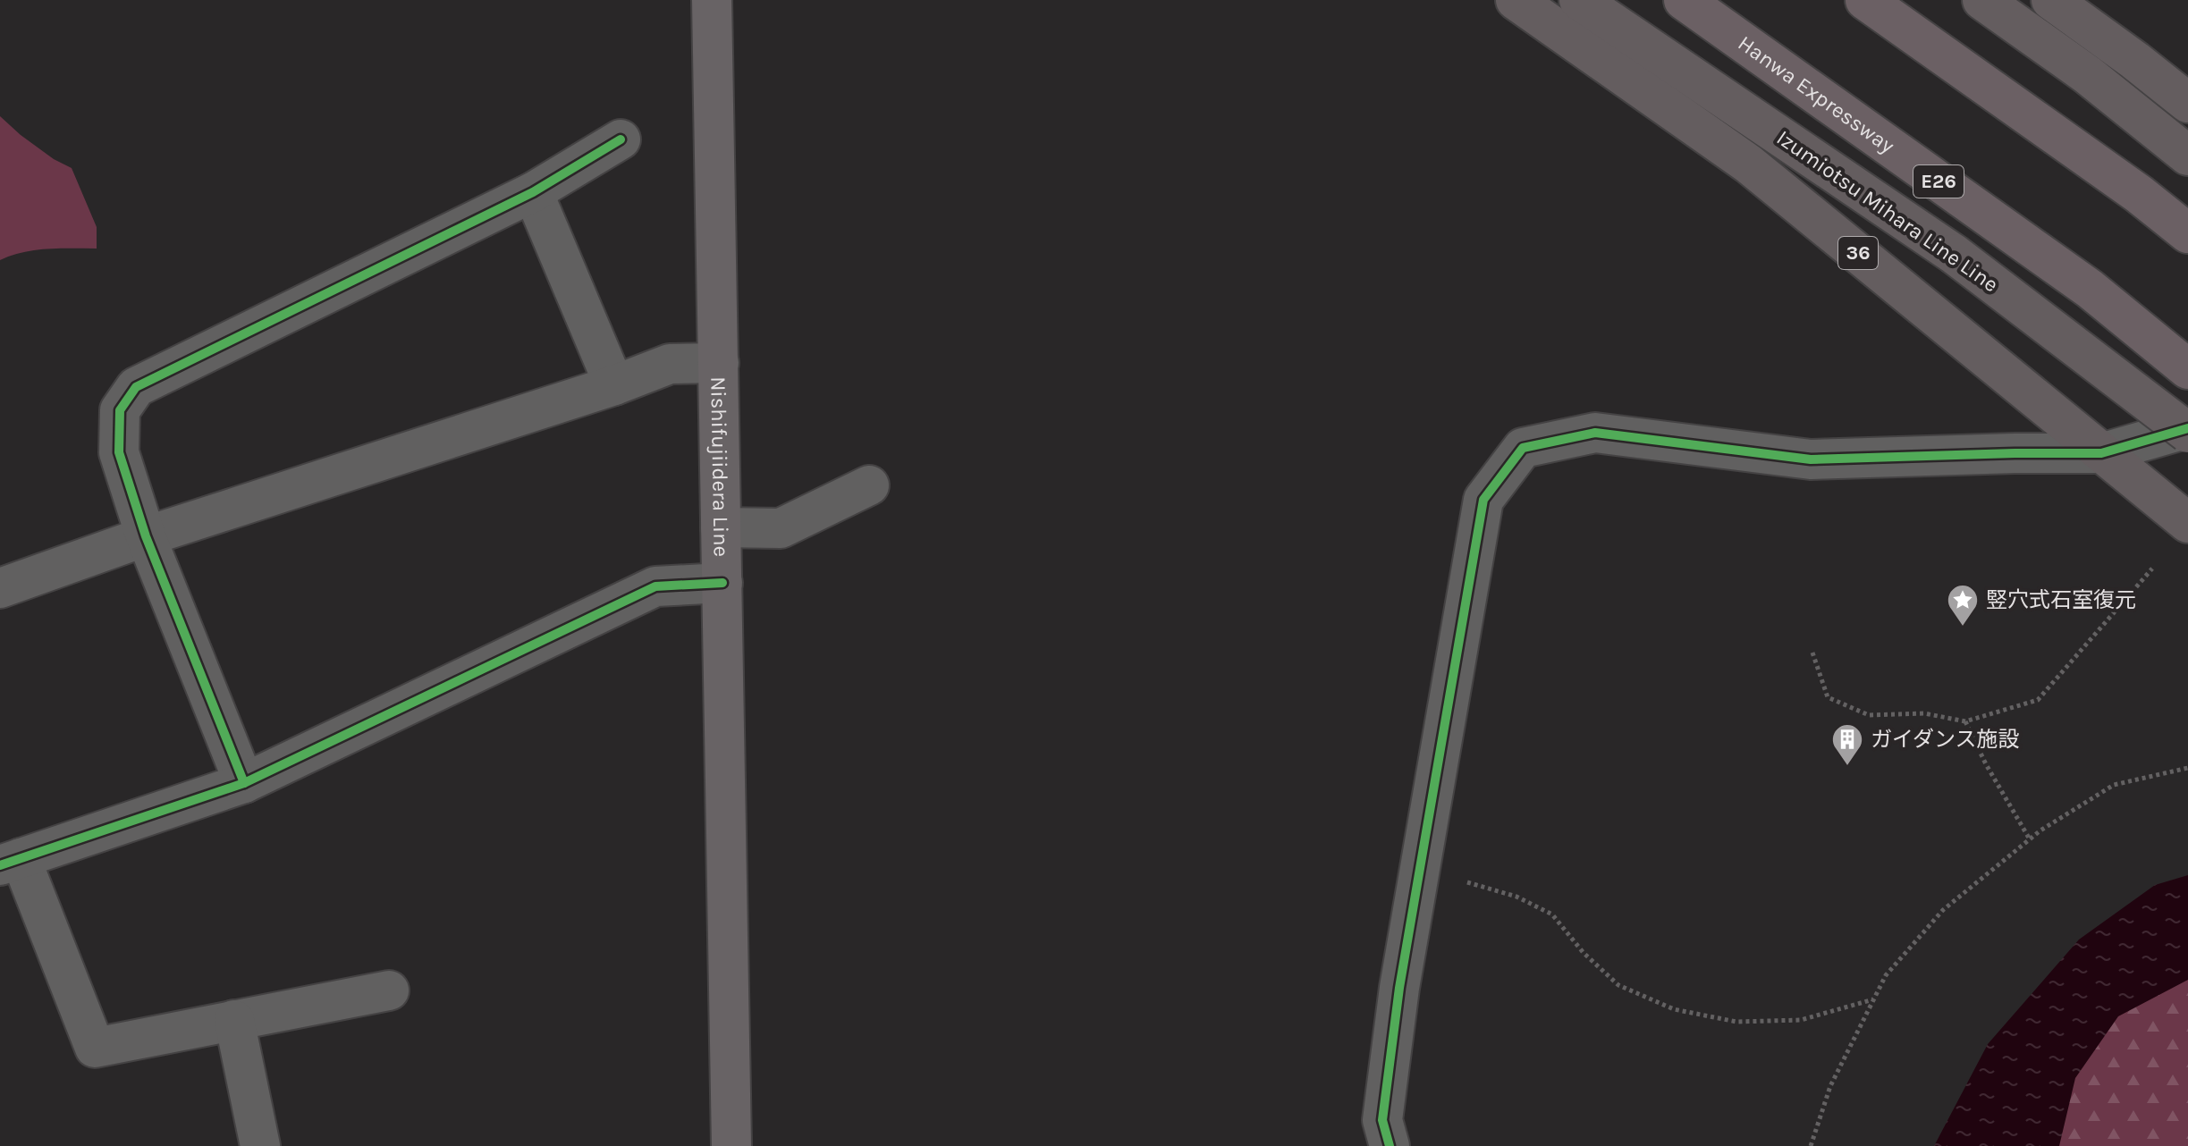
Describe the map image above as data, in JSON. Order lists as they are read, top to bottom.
{
  "streets": {
    "highway": ["Hanwa Expressway", "E26"],
    "main road": ["Izumiotsu Mihara Line Line", "36", "Nishifujiidera Line"]
  },
  "places": {
    "place": ["竪穴式石室復元"],
    "building": ["ガイダンス施設"]
  }
}
